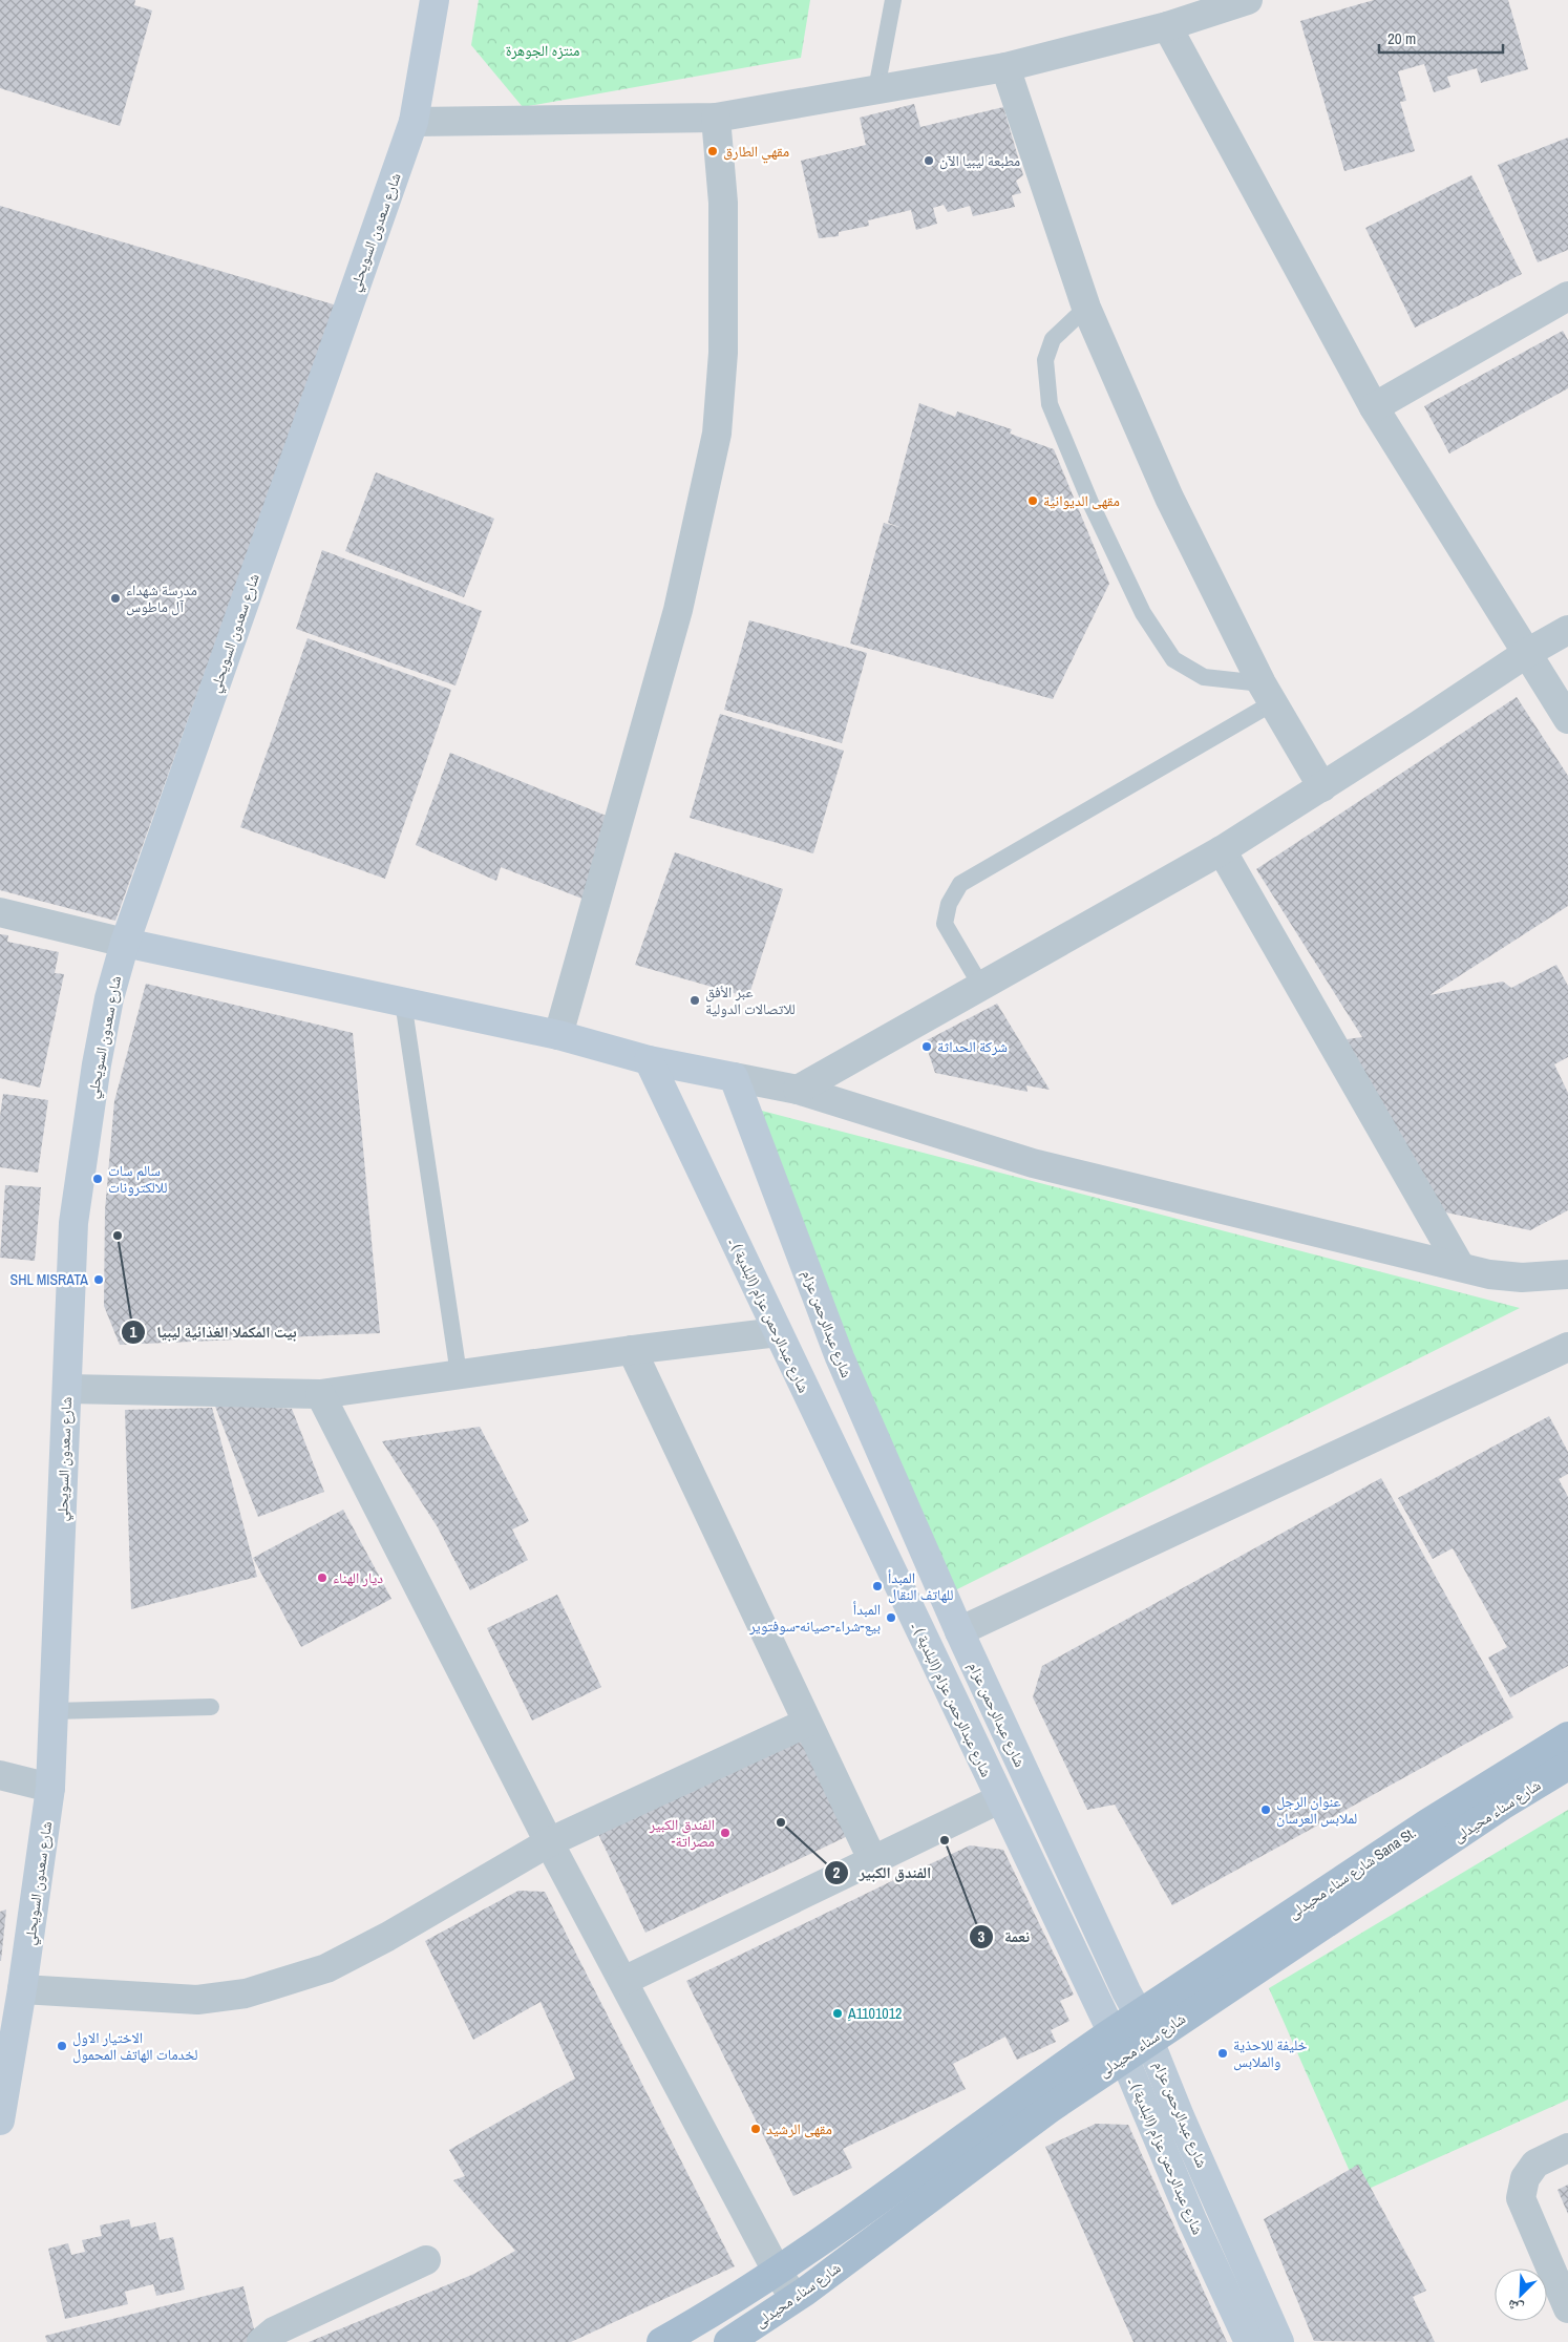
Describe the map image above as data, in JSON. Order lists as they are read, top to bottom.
{
  "streets": {
    "main road": [
      "شارع سعدون السويحلي",
      "شارع عبدالرحمن عزام (البلدية ) ـ",
      "شارع عبدالرحمن عزام",
      "شارع سناء محيدلى",
      "شارع سناء محيدلى Sana St."
    ]
  },
  "crossings": [
    ["شارع عبدالرحمن عزام (البلدية ) ـ", "شارع سناء محيدلى"],
    ["شارع عبدالرحمن عزام", "شارع سناء محيدلى"],
    ["شارع عبدالرحمن عزام", "شارع سناء محيدلى Sana St."],
    ["شارع سناء محيدلى", "شارع سناء محيدلى Sana St."]
  ],
  "parks": ["منتزه الجوهرة"],
  "places": [
    "مقهي الطارق",
    "مطبعة ليبيا الآن",
    "مقهى الديوانية",
    "مدرسة شهداء آل ماطوس",
    "عبر الأفق للاتصالات الدولية",
    "شركة الحداثة",
    "سالم سات للالكترونات",
    "بيت المكملا الغذائية ليبيا",
    "SHL MISRATA",
    "ديار الهناء",
    "المبدأ للهاتف النقال",
    "المبدأ بيع-شراء-صيانه-سوفتوير",
    "عنوان الرجل لملابس العرسان",
    "الفندق الكبير",
    "الفندق الكبير -مصراتة",
    "نعمة",
    "ِA1101012",
    "الاختيار الاول لخدمات الهاتف المحمول",
    "خليفة للاحذية والملابس",
    "مقهى الرشيد"
  ],
  "scale_bar": "20 m",
  "north": "bottom left"
}
